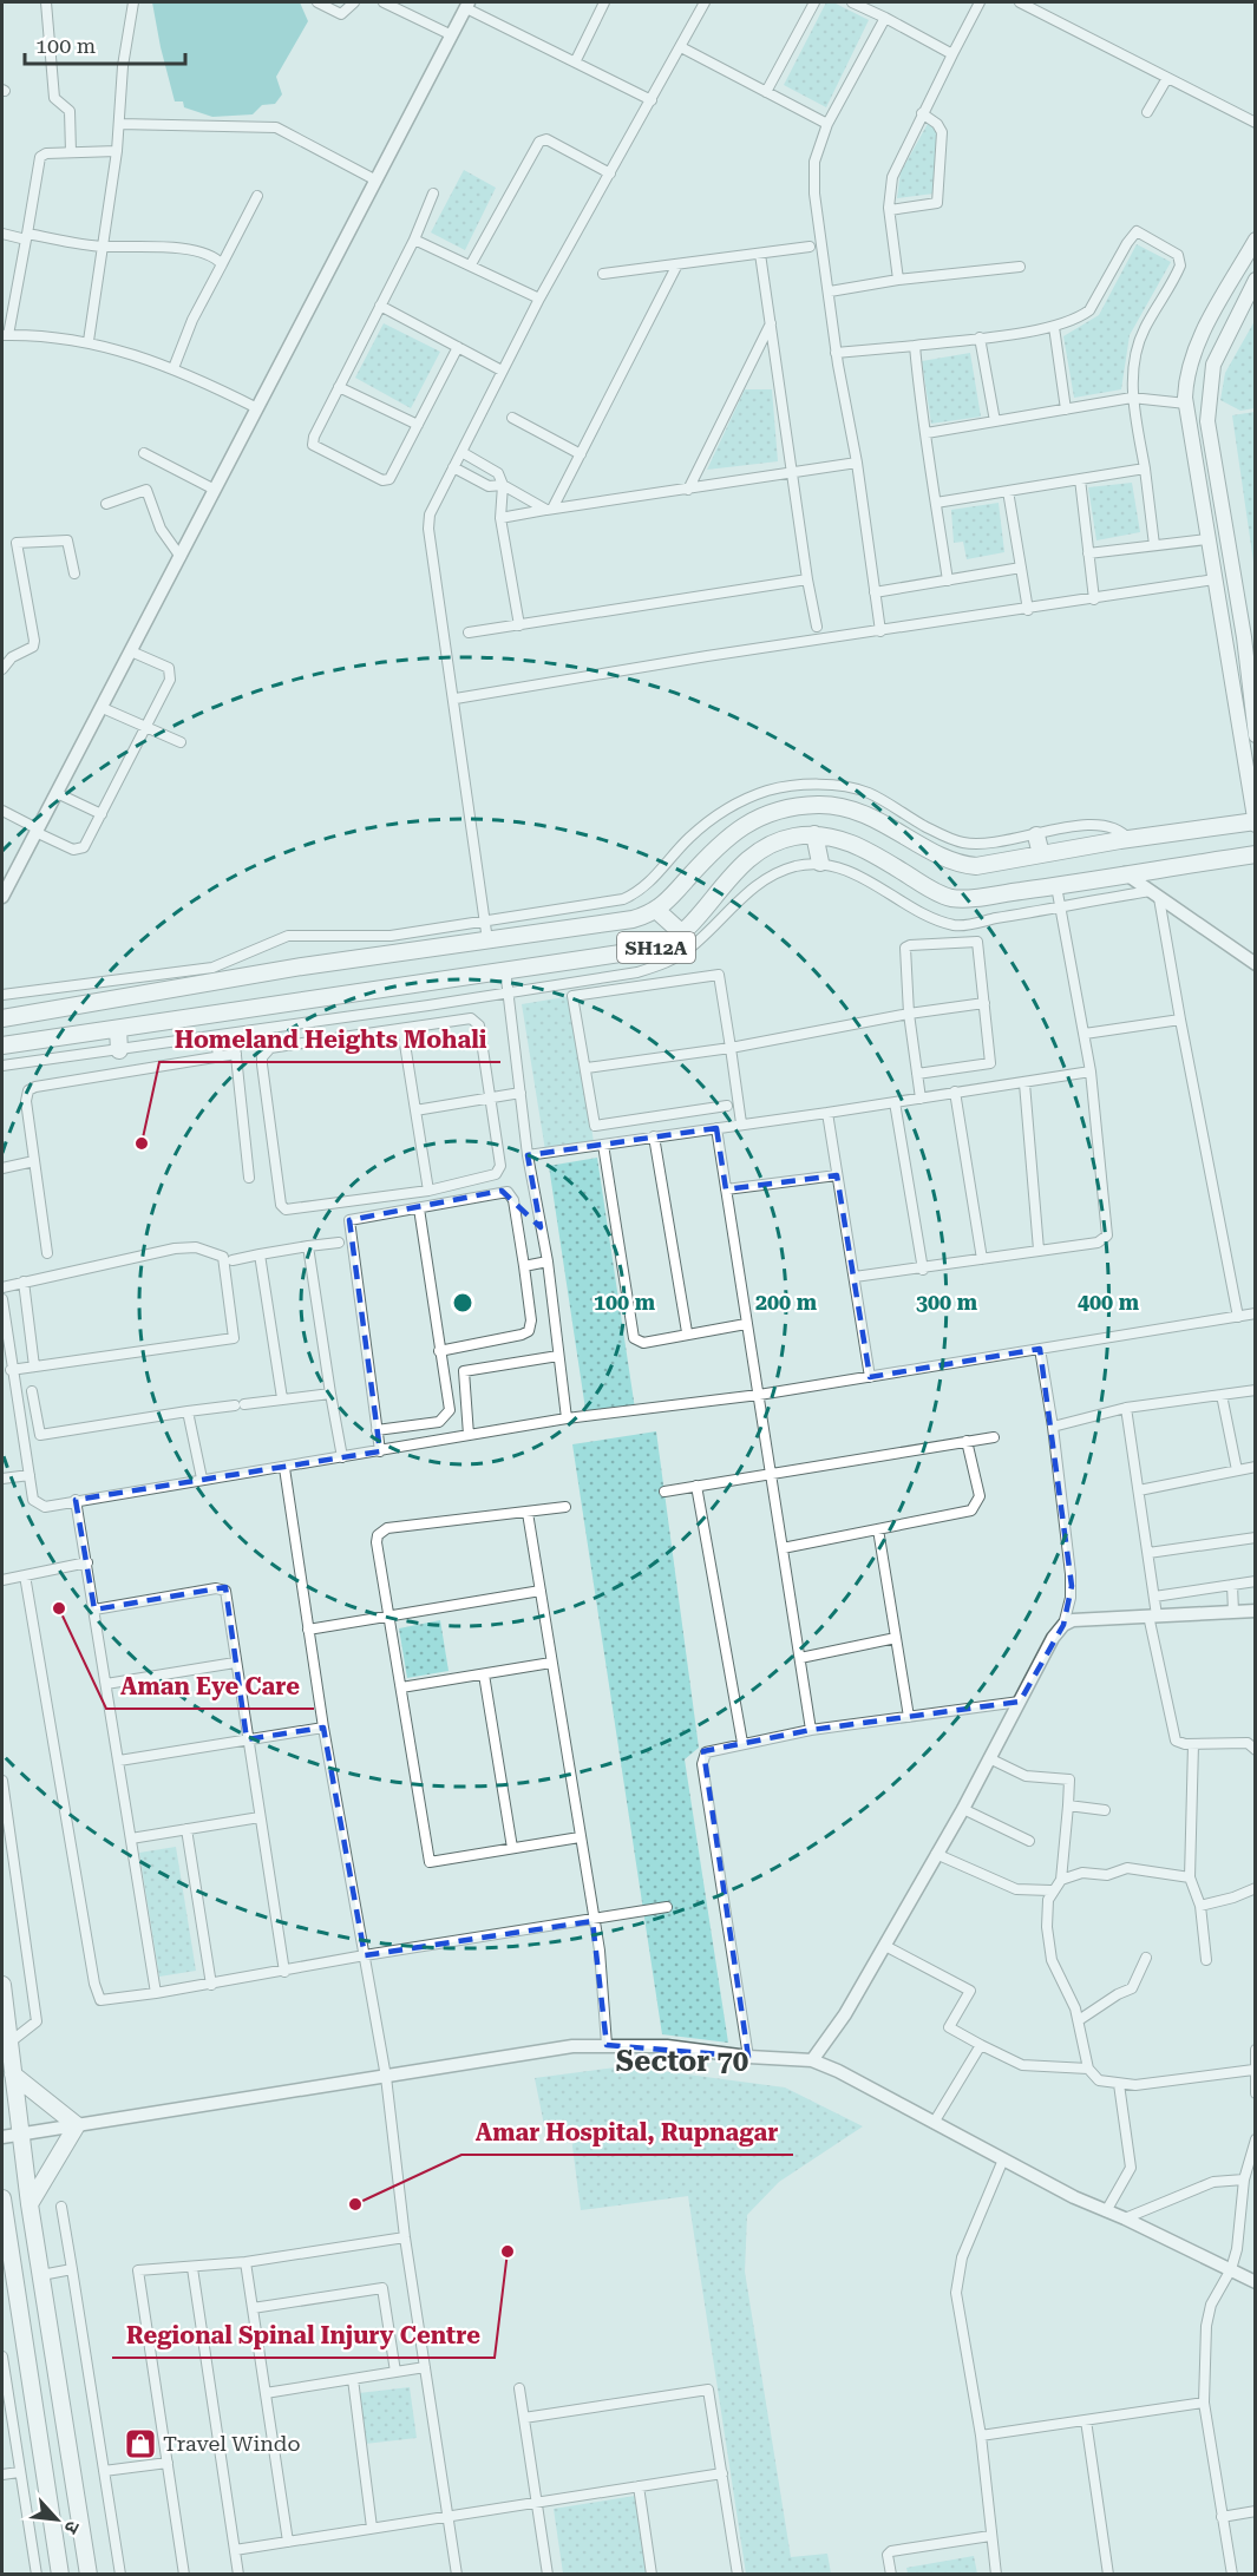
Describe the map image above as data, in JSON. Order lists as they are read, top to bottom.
{
  "streets": {
    "main road": ["SH12A"]
  },
  "districts": ["Sector 70"],
  "places": {
    "other": [
      "Homeland Heights Mohali",
      "Aman Eye Care",
      "Amar Hospital, Rupnagar",
      "Regional Spinal Injury Centre"
    ],
    "shop": ["Travel Windo"]
  },
  "scale_bar": "100 m",
  "north": "bottom right",
  "rings": [
    "100 m",
    "200 m",
    "300 m",
    "400 m"
  ]
}
